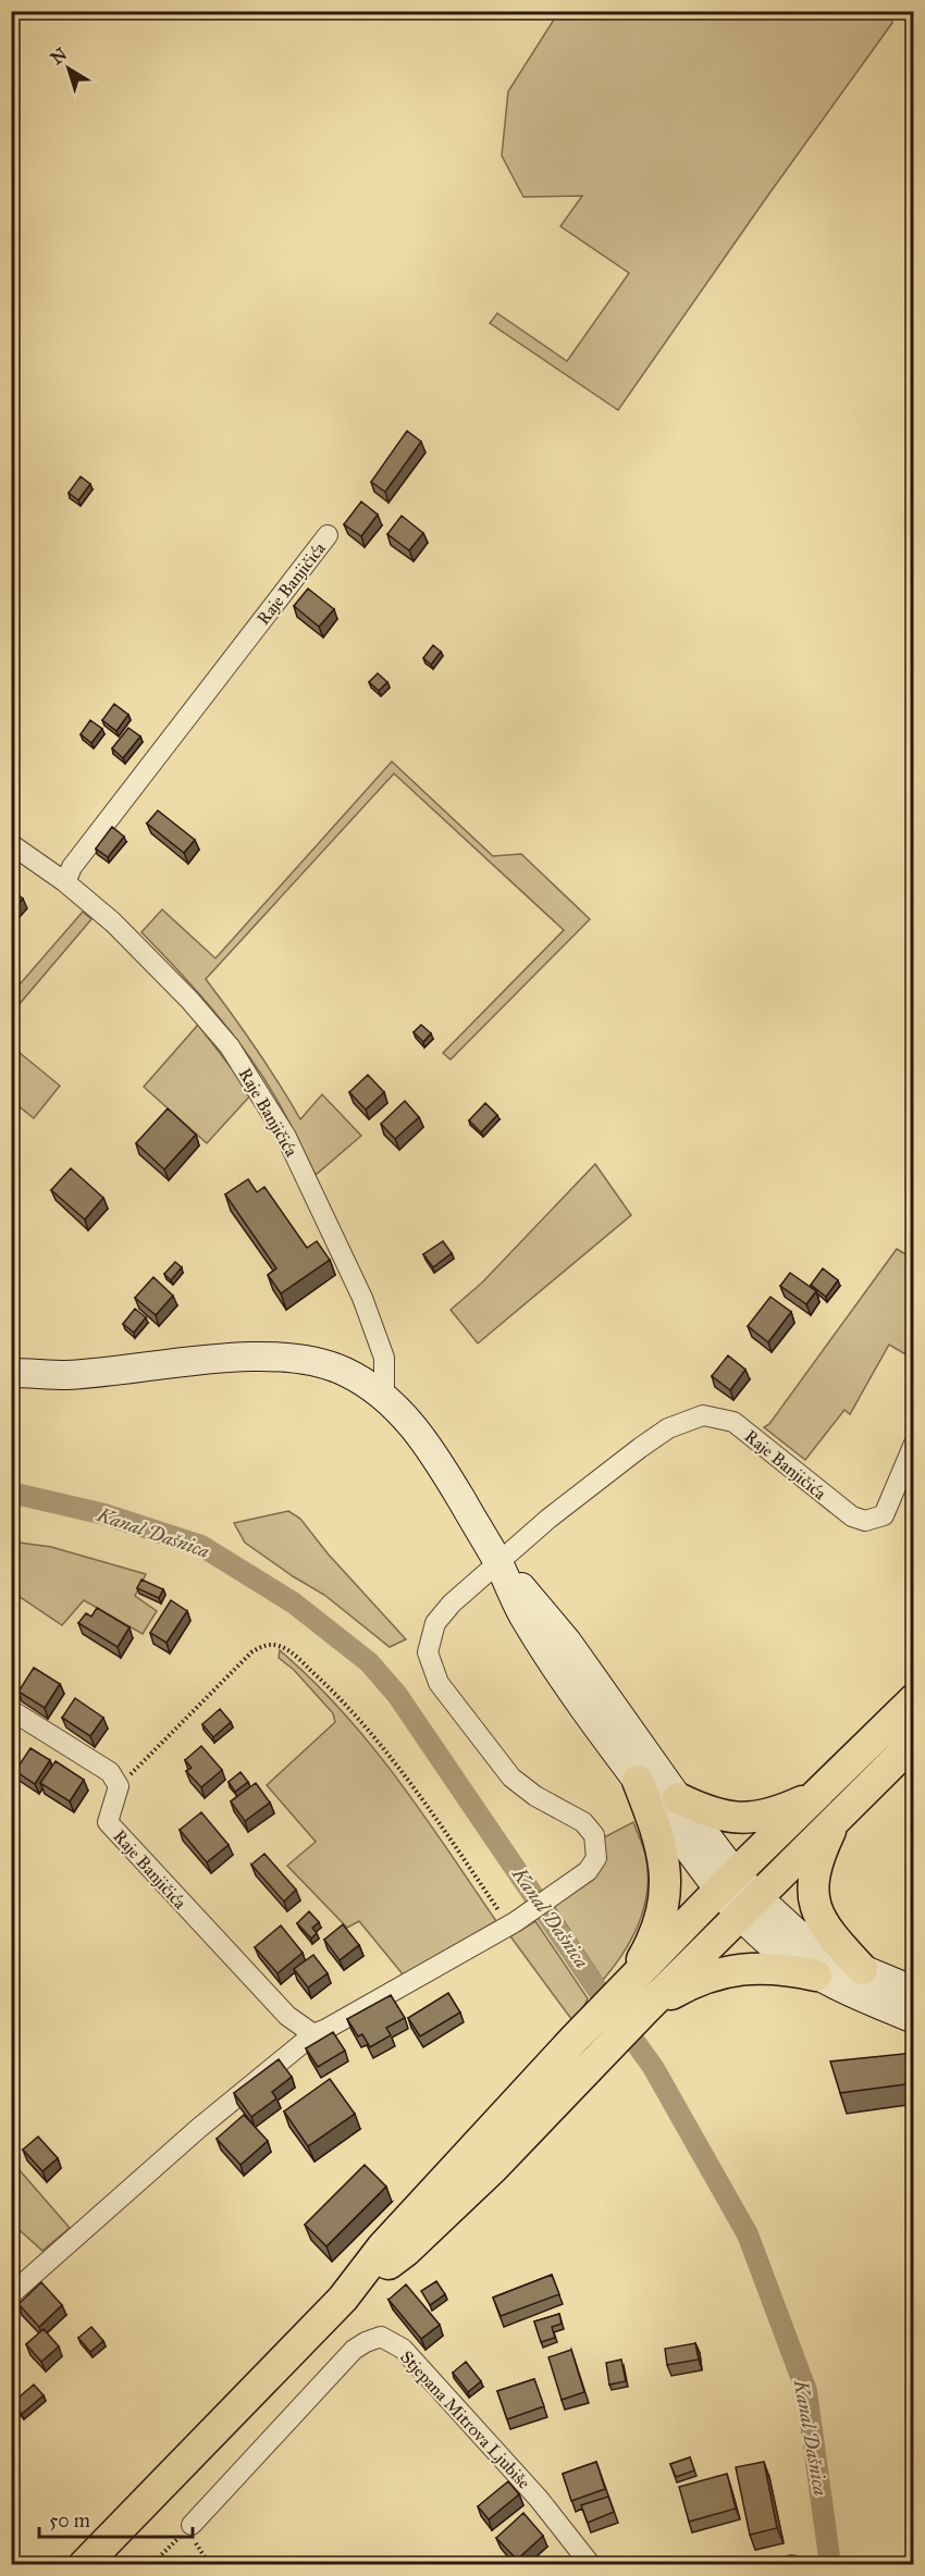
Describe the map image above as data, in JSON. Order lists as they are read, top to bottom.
{
  "streets": {
    "street": ["Raje Banjičića", "Stjepana Mitrova Ljubiše"]
  },
  "water": ["Kanal Dašnica"],
  "scale_bar": "50 m",
  "north": "top left"
}
